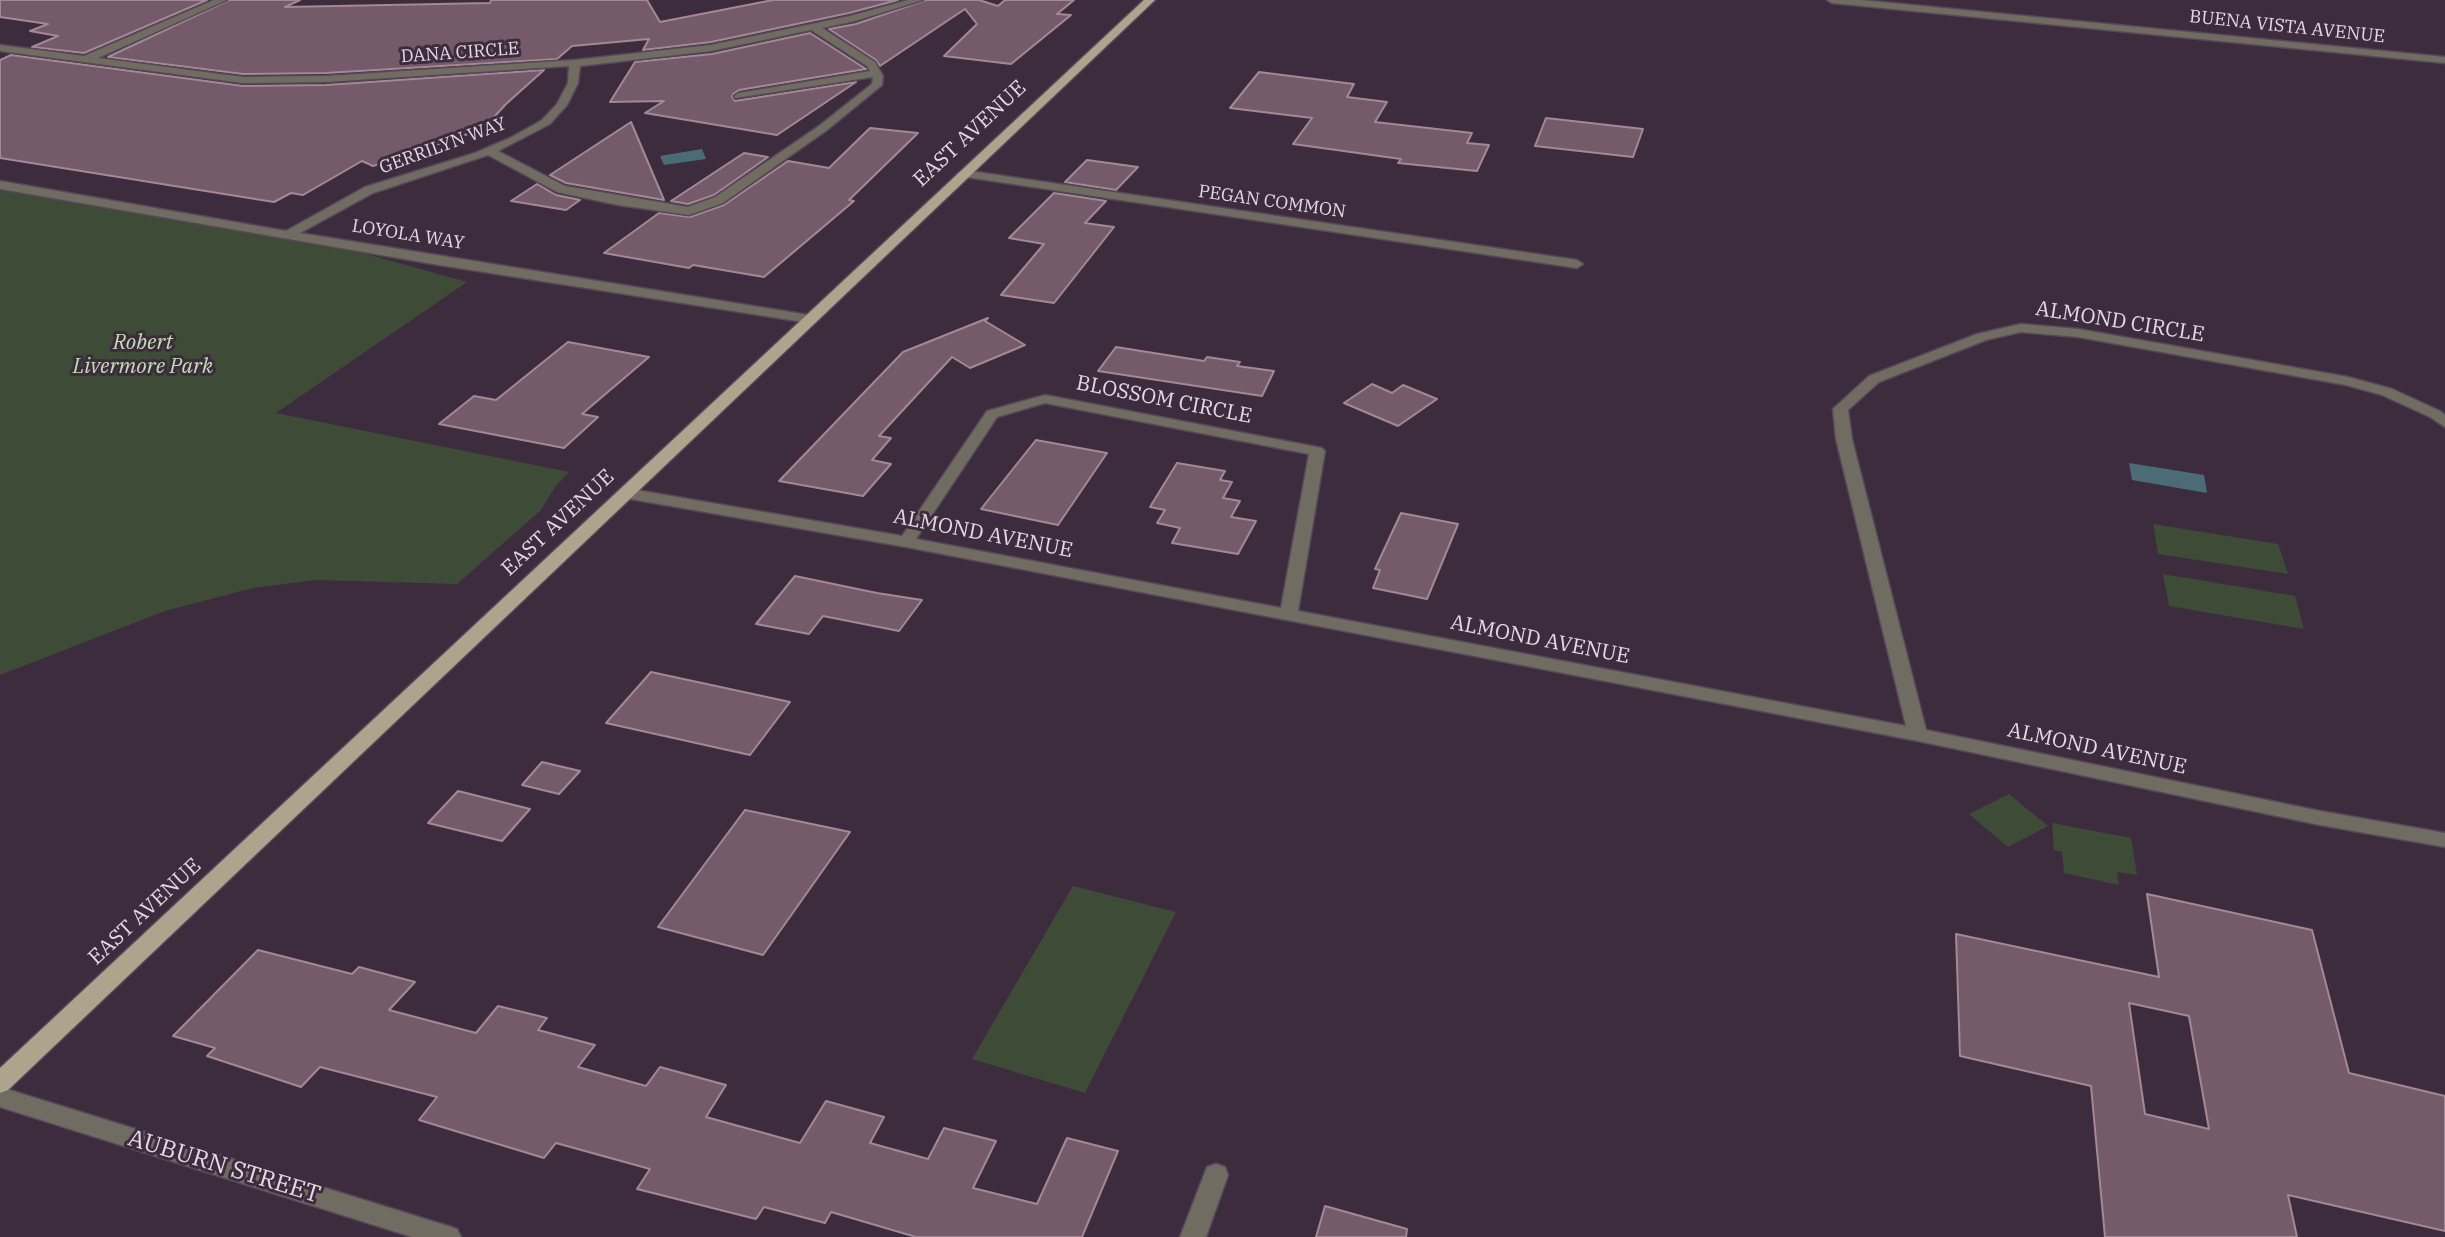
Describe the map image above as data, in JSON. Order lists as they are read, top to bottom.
{
  "streets": {
    "main road": ["EAST AVENUE"],
    "street": [
      "BUENA VISTA AVENUE",
      "DANA CIRCLE",
      "GERRILYN WAY",
      "PEGAN COMMON",
      "LOYOLA WAY",
      "ALMOND CIRCLE",
      "BLOSSOM CIRCLE",
      "ALMOND AVENUE",
      "AUBURN STREET"
    ]
  },
  "crossings": [
    ["DANA CIRCLE", "GERRILYN WAY"],
    ["EAST AVENUE", "PEGAN COMMON"],
    ["EAST AVENUE", "LOYOLA WAY"],
    ["EAST AVENUE", "ALMOND AVENUE"],
    ["GERRILYN WAY", "LOYOLA WAY"],
    ["ALMOND CIRCLE", "ALMOND AVENUE"],
    ["BLOSSOM CIRCLE", "ALMOND AVENUE"]
  ],
  "parks": ["Robert Livermore Park"]
}
